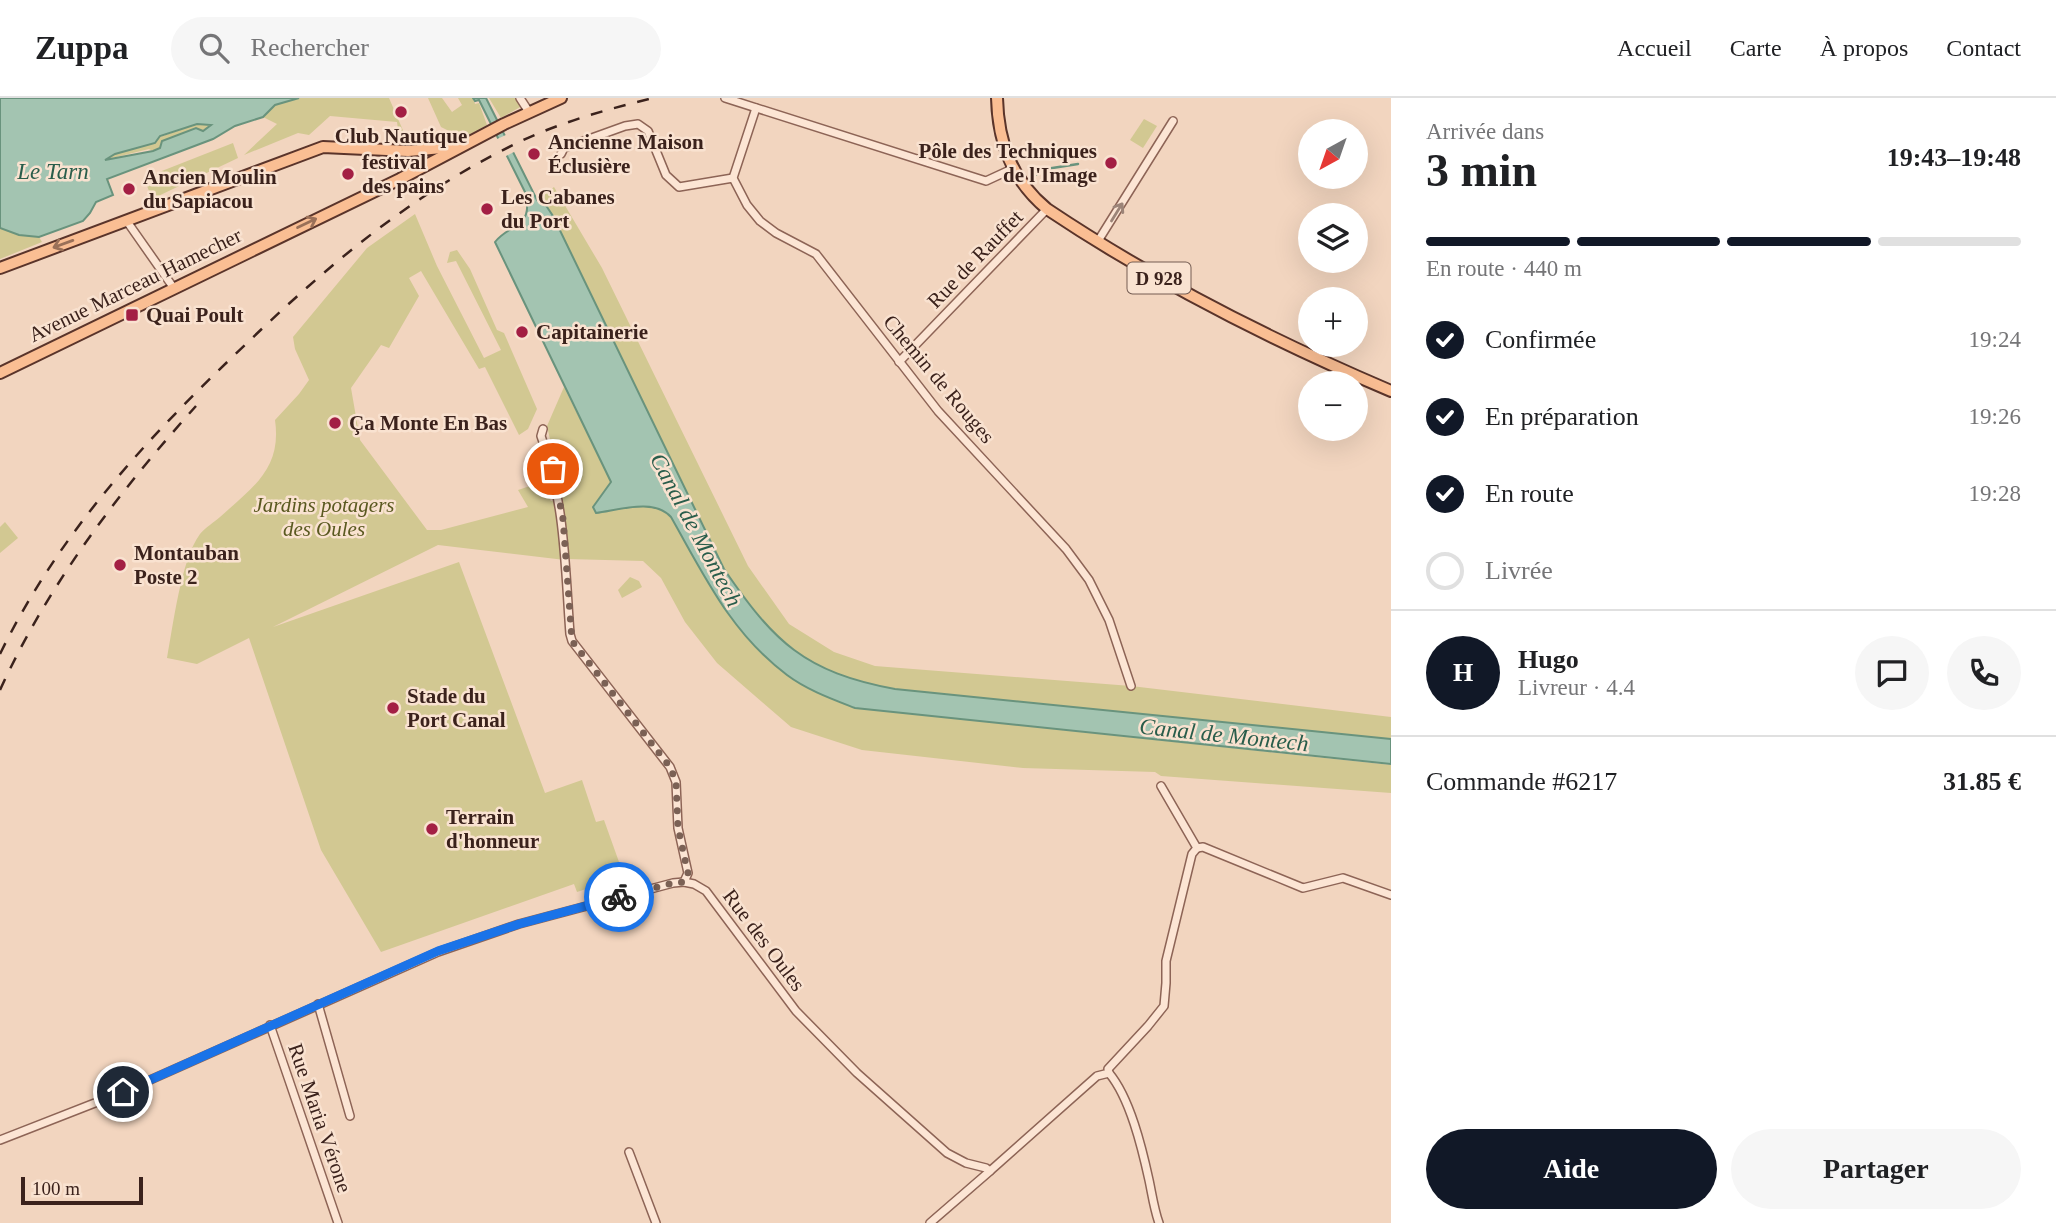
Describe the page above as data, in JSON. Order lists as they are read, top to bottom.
{
  "streets": {
    "main road": ["D 928", "Avenue Marceau Hamecher"],
    "street": [
      "Rue de Rauffet",
      "Chemin de Rouges",
      "Rue des Oules",
      "Rue Maria Vérone"
    ]
  },
  "crossings": [
    ["Rue de Rauffet", "D 928"],
    ["Rue de Rauffet", "Chemin de Rouges"]
  ],
  "water": ["Le Tarn", "Canal de Montech"],
  "parks": ["Jardins potagers des Oules"],
  "places": {
    "other": [
      "Club Nautique",
      "Ancienne Maison Éclusière",
      "Pôle des Techniques de l'Image",
      "festival des pains",
      "Ancien Moulin du Sapiacou",
      "Les Cabanes du Port",
      "Capitainerie",
      "Ça Monte En Bas",
      "Montauban Poste 2",
      "Stade du Port Canal",
      "Terrain d'honneur"
    ],
    "transit": ["Quai Poult"]
  },
  "scale_bar": "100 m",
  "north": "bottom left",
  "page": {
    "header": "Zuppa",
    "search": "Rechercher",
    "nav": [
      "Accueil",
      "Carte",
      "À propos",
      "Contact"
    ],
    "heading": ["3 min", "Arrivée dans", "19:43–19:48"],
    "panel": [
      "Hugo",
      "Livreur · 4.4",
      "Commande #6217",
      "31.85 €"
    ],
    "map_buttons": ["+", "−"],
    "bar": "En route · 440 m",
    "list": [
      ["Confirmée", "19:24"],
      ["En préparation", "19:26"],
      ["En route", "19:28"],
      "Livrée"
    ],
    "round": "H",
    "buttons": ["Aide", "Partager"],
    "scale": "100 m"
  }
}
